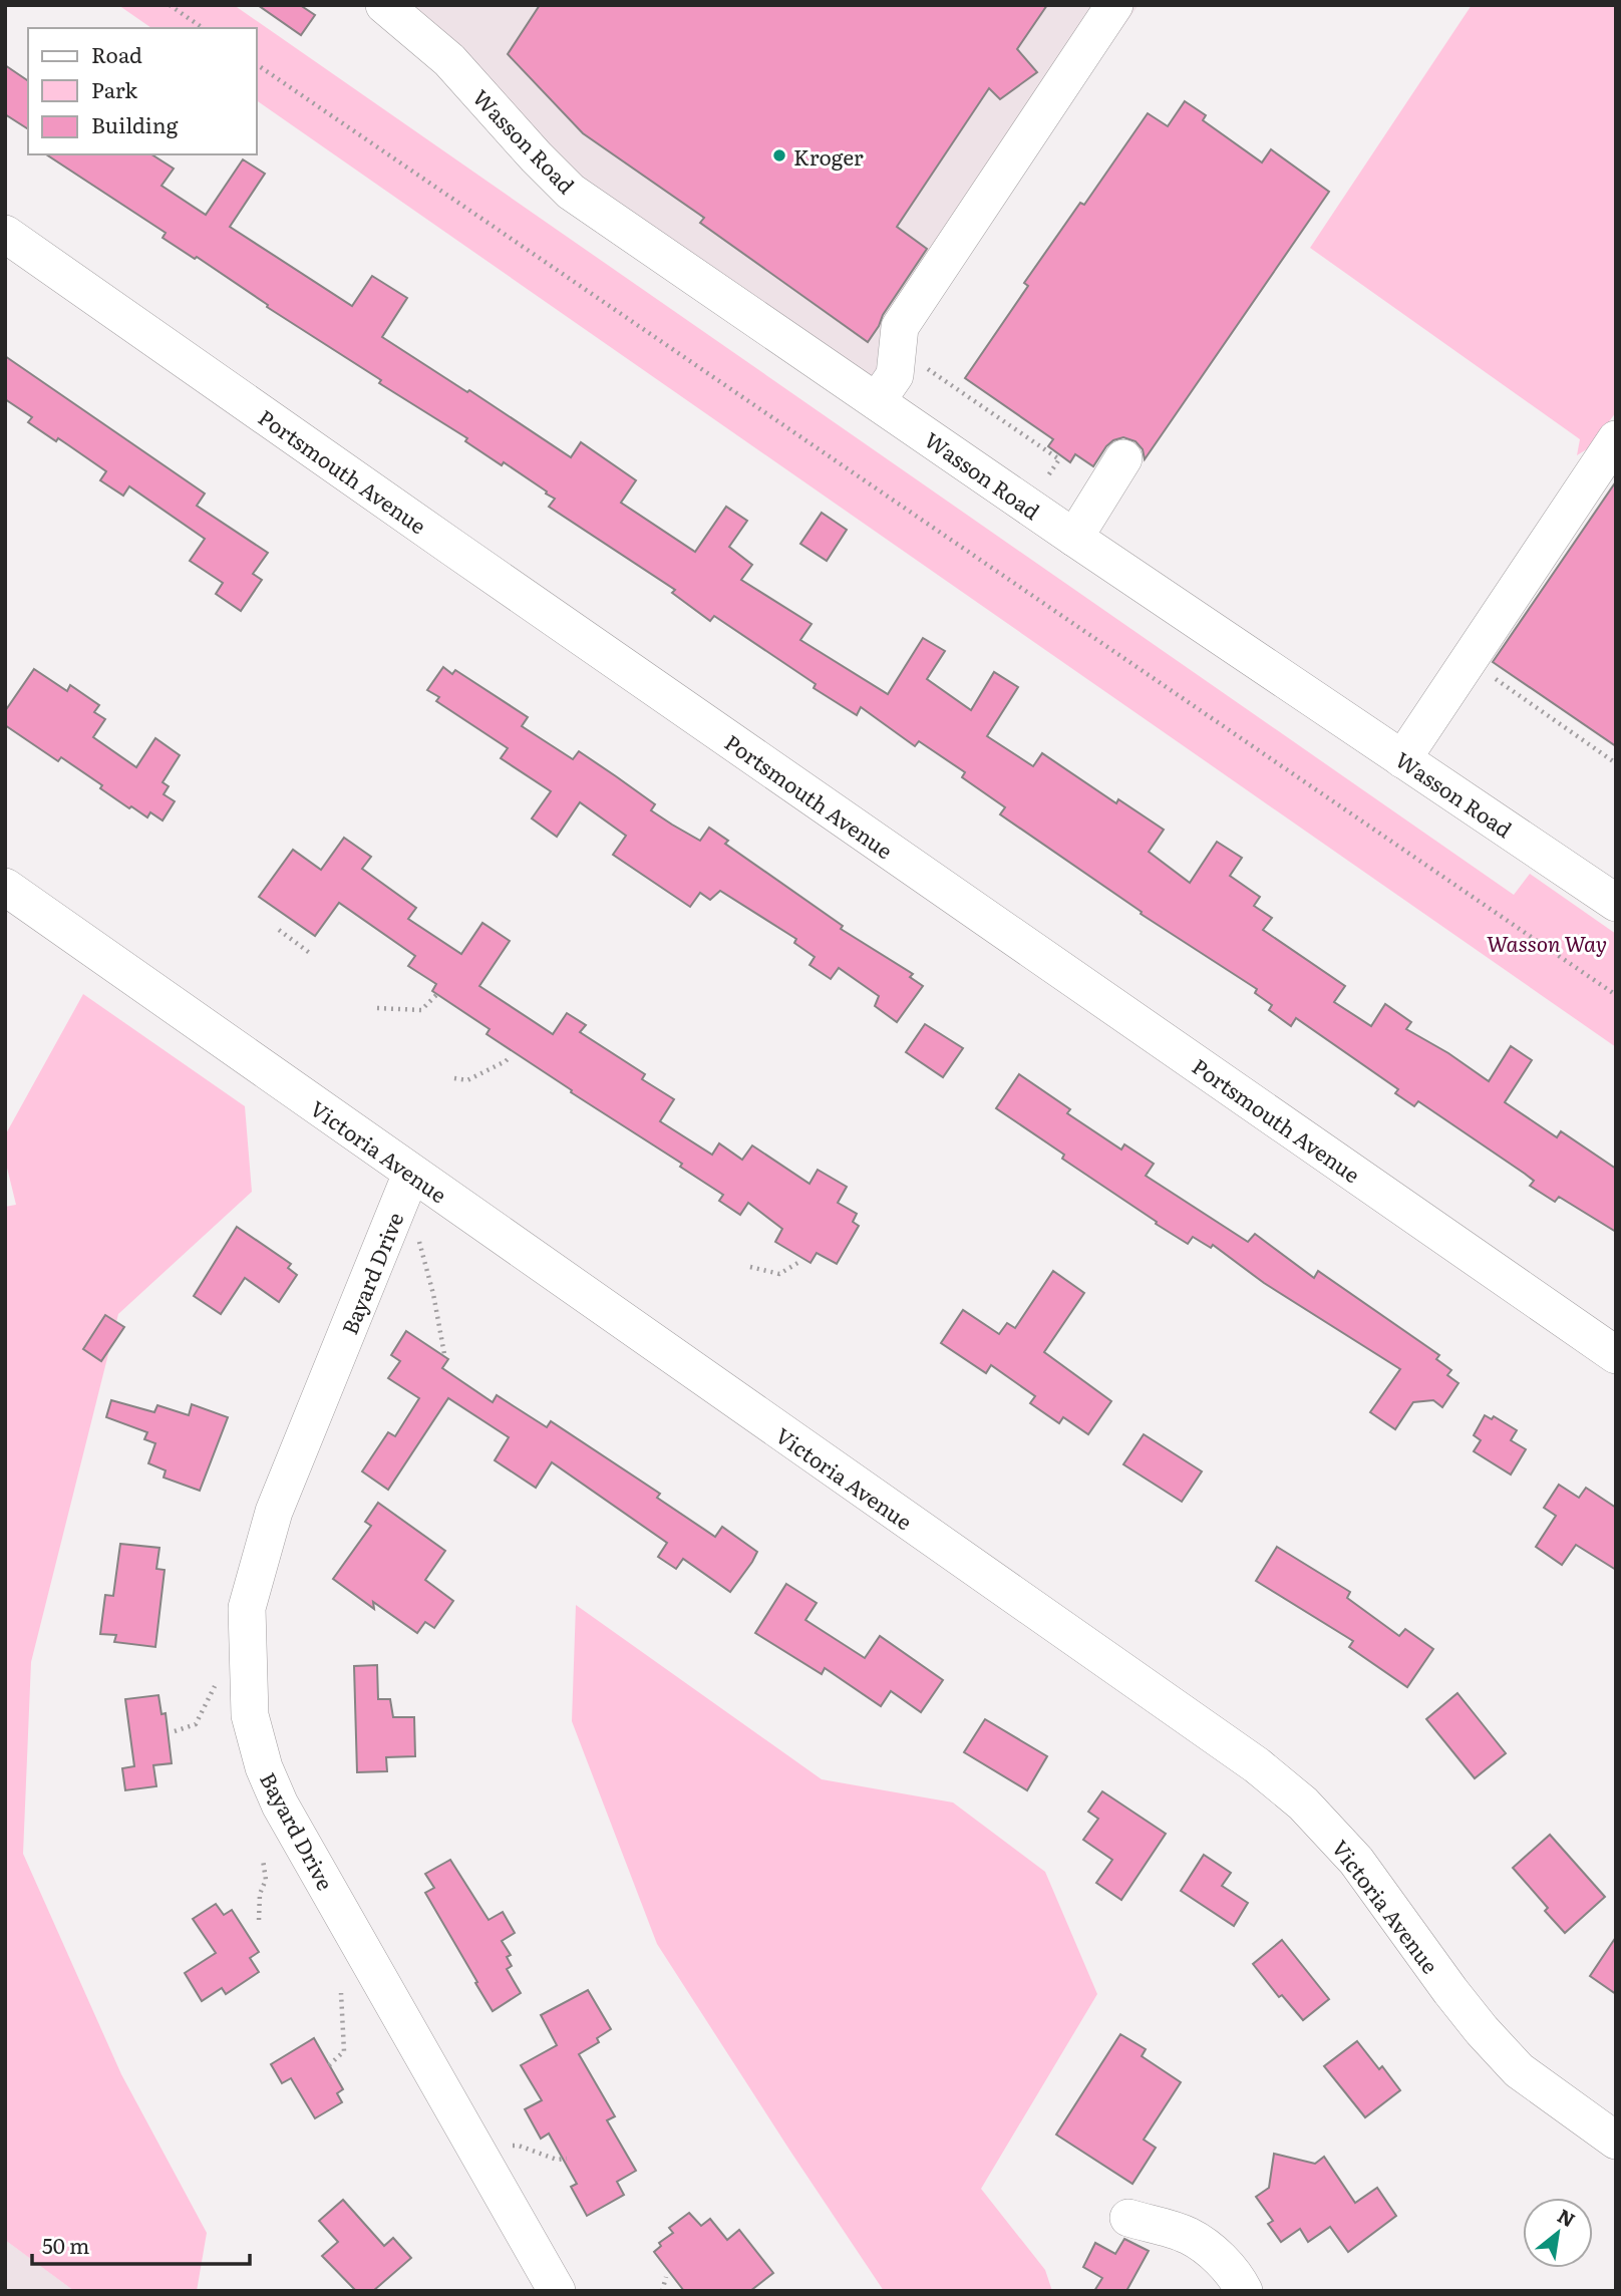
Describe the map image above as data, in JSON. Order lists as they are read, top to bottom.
{
  "streets": {
    "street": [
      "Wasson Road",
      "Portsmouth Avenue",
      "Victoria Avenue",
      "Bayard Drive"
    ]
  },
  "crossings": [
    ["Victoria Avenue", "Bayard Drive"]
  ],
  "parks": ["Wasson Way"],
  "places": ["Kroger"],
  "legend": ["Road", "Park", "Building"],
  "scale_bar": "50 m",
  "north": "top right"
}
